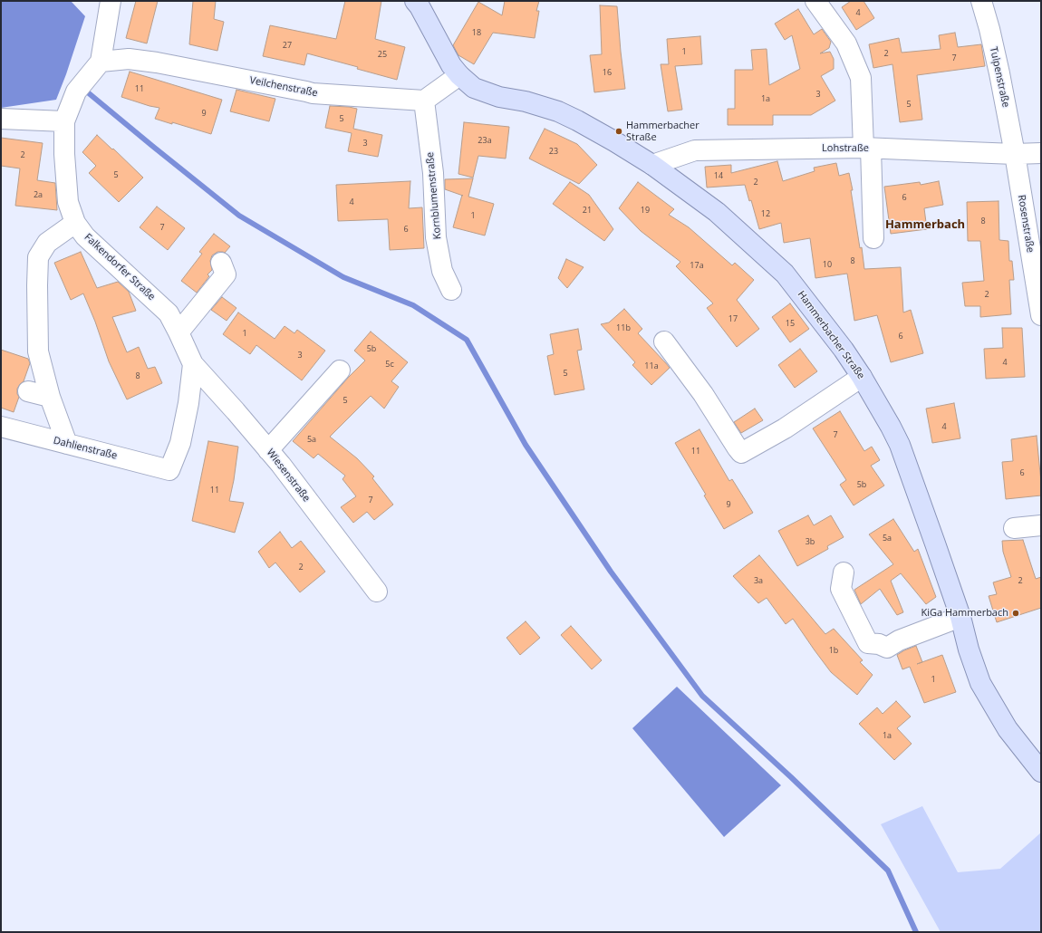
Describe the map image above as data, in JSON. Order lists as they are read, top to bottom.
{
  "streets": {
    "main road": ["Hammerbacher Straße"],
    "street": [
      "Tulpenstraße",
      "Veilchenstraße",
      "Lohstraße",
      "Kornblumenstraße",
      "Rosenstraße",
      "Falkendorfer Straße",
      "Dahlienstraße",
      "Wiesenstraße"
    ]
  },
  "crossings": [
    ["Tulpenstraße", "Lohstraße"],
    ["Tulpenstraße", "Rosenstraße"],
    ["Veilchenstraße", "Kornblumenstraße"],
    ["Veilchenstraße", "Falkendorfer Straße"],
    ["Lohstraße", "Rosenstraße"],
    ["Lohstraße", "Hammerbacher Straße"],
    ["Falkendorfer Straße", "Dahlienstraße"],
    ["Falkendorfer Straße", "Wiesenstraße"],
    ["Dahlienstraße", "Wiesenstraße"]
  ],
  "districts": ["Hammerbach"],
  "places": ["Hammerbacher Straße", "KiGa Hammerbach"],
  "house_numbers": [
    "4",
    "18",
    "27",
    "1",
    "2",
    "25",
    "7",
    "16",
    "11",
    "3",
    "1a",
    "5",
    "9",
    "5",
    "23a",
    "3",
    "23",
    "2",
    "5",
    "14",
    "2",
    "2a",
    "6",
    "4",
    "21",
    "19",
    "12",
    "1",
    "8",
    "7",
    "6",
    "8",
    "10",
    "17a",
    "2",
    "17",
    "15",
    "11b",
    "1",
    "6",
    "5b",
    "3",
    "4",
    "5c",
    "11a",
    "5",
    "8",
    "5",
    "4",
    "7",
    "5a",
    "11",
    "6",
    "5b",
    "11",
    "7",
    "9",
    "5a",
    "3b",
    "2",
    "3a",
    "2",
    "1b",
    "1",
    "1a"
  ]
}
